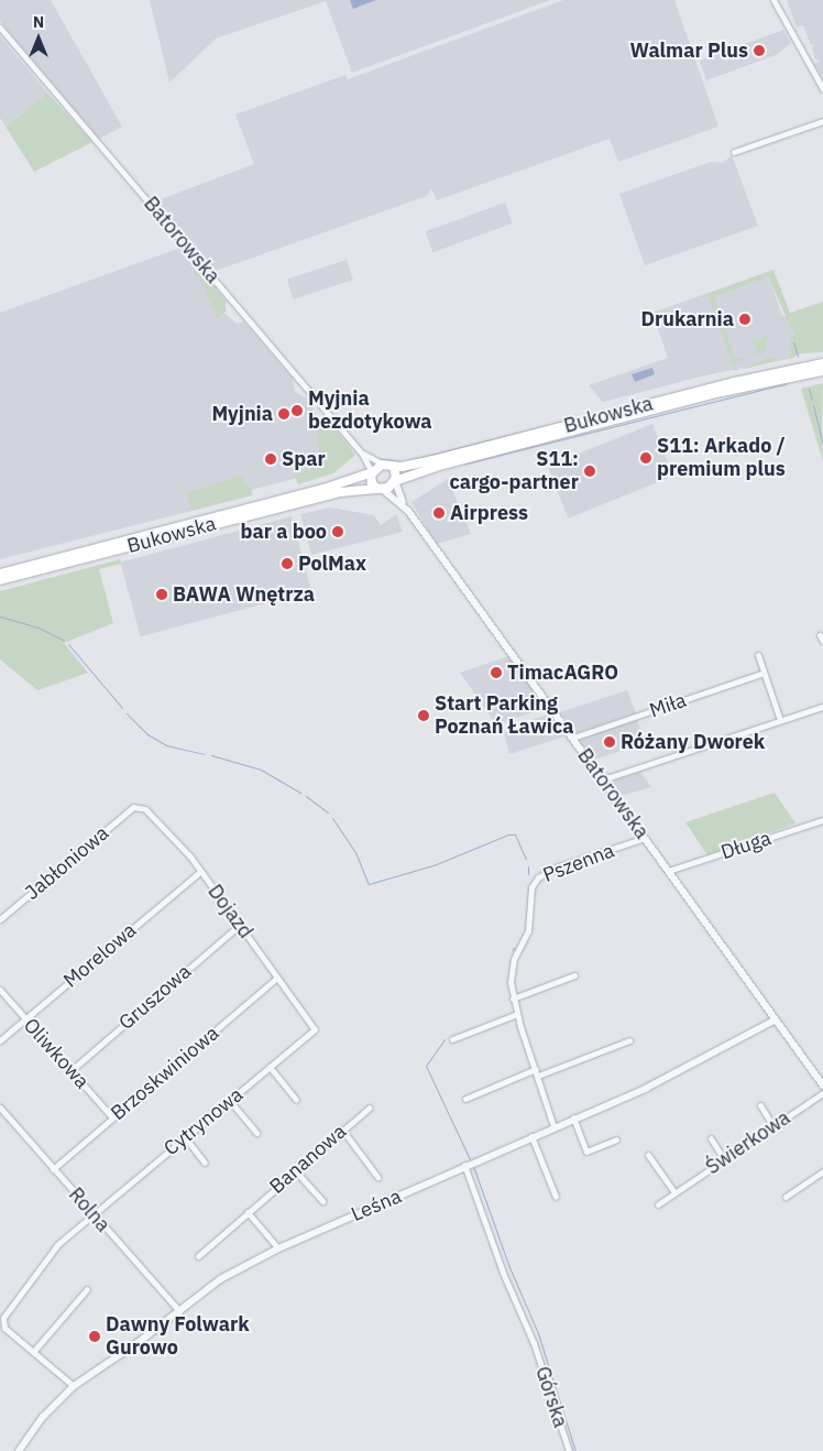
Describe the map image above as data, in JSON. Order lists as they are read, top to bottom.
{
  "streets": {
    "main road": ["Bukowska"],
    "street": [
      "Batorowska",
      "Miła",
      "Długa",
      "Jabłoniowa",
      "Pszenna",
      "Dojazd",
      "Morelowa",
      "Gruszowa",
      "Oliwkowa",
      "Brzoskwiniowa",
      "Cytrynowa",
      "Świerkowa",
      "Bananowa",
      "Leśna",
      "Rolna",
      "Górska"
    ]
  },
  "crossings": [
    ["Batorowska", "Bukowska"],
    ["Batorowska", "Miła"],
    ["Batorowska", "Długa"],
    ["Batorowska", "Pszenna"],
    ["Batorowska", "Leśna"],
    ["Jabłoniowa", "Dojazd"],
    ["Pszenna", "Leśna"],
    ["Dojazd", "Morelowa"],
    ["Dojazd", "Gruszowa"],
    ["Dojazd", "Brzoskwiniowa"],
    ["Dojazd", "Cytrynowa"],
    ["Morelowa", "Oliwkowa"],
    ["Gruszowa", "Oliwkowa"],
    ["Oliwkowa", "Brzoskwiniowa"],
    ["Brzoskwiniowa", "Rolna"],
    ["Cytrynowa", "Leśna"],
    ["Cytrynowa", "Rolna"],
    ["Leśna", "Rolna"],
    ["Leśna", "Górska"]
  ],
  "places": [
    "Walmar Plus",
    "Drukarnia",
    "Myjnia bezdotykowa",
    "Myjnia",
    "S11: Arkado / premium plus",
    "Spar",
    "S11: cargo-partner",
    "Airpress",
    "bar a boo",
    "PolMax",
    "BAWA Wnętrza",
    "TimacAGRO",
    "Start Parking Poznań Ławica",
    "Różany Dworek",
    "Dawny Folwark Gurowo"
  ],
  "north": "top"
}
